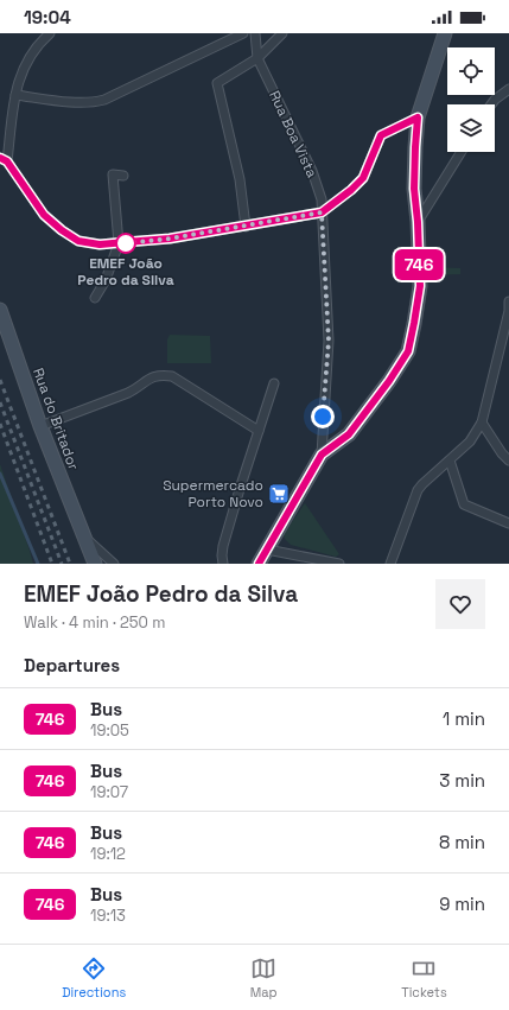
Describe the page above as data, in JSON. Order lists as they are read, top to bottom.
{
  "streets": {
    "street": ["Rua Boa Vista", "Rua do Britador"]
  },
  "places": {
    "other": ["EMEF João Pedro da Silva"],
    "supermarket": ["Supermercado Porto Novo"]
  },
  "lines": ["bus line 746"],
  "page": {
    "status": "19:04",
    "on_map": "746",
    "heading": [
      ["EMEF João Pedro da Silva", "Walk · 4 min · 250 m"],
      "Departures"
    ],
    "list": [
      {
        "mark": "746",
        "name": "Bus",
        "note": "19:05",
        "value": "1 min"
      },
      {
        "mark": "746",
        "name": "Bus",
        "note": "19:07",
        "value": "3 min"
      },
      {
        "mark": "746",
        "name": "Bus",
        "note": "19:12",
        "value": "8 min"
      },
      {
        "mark": "746",
        "name": "Bus",
        "note": "19:13",
        "value": "9 min"
      }
    ],
    "tabs": ["Directions", "Map", "Tickets"]
  }
}
